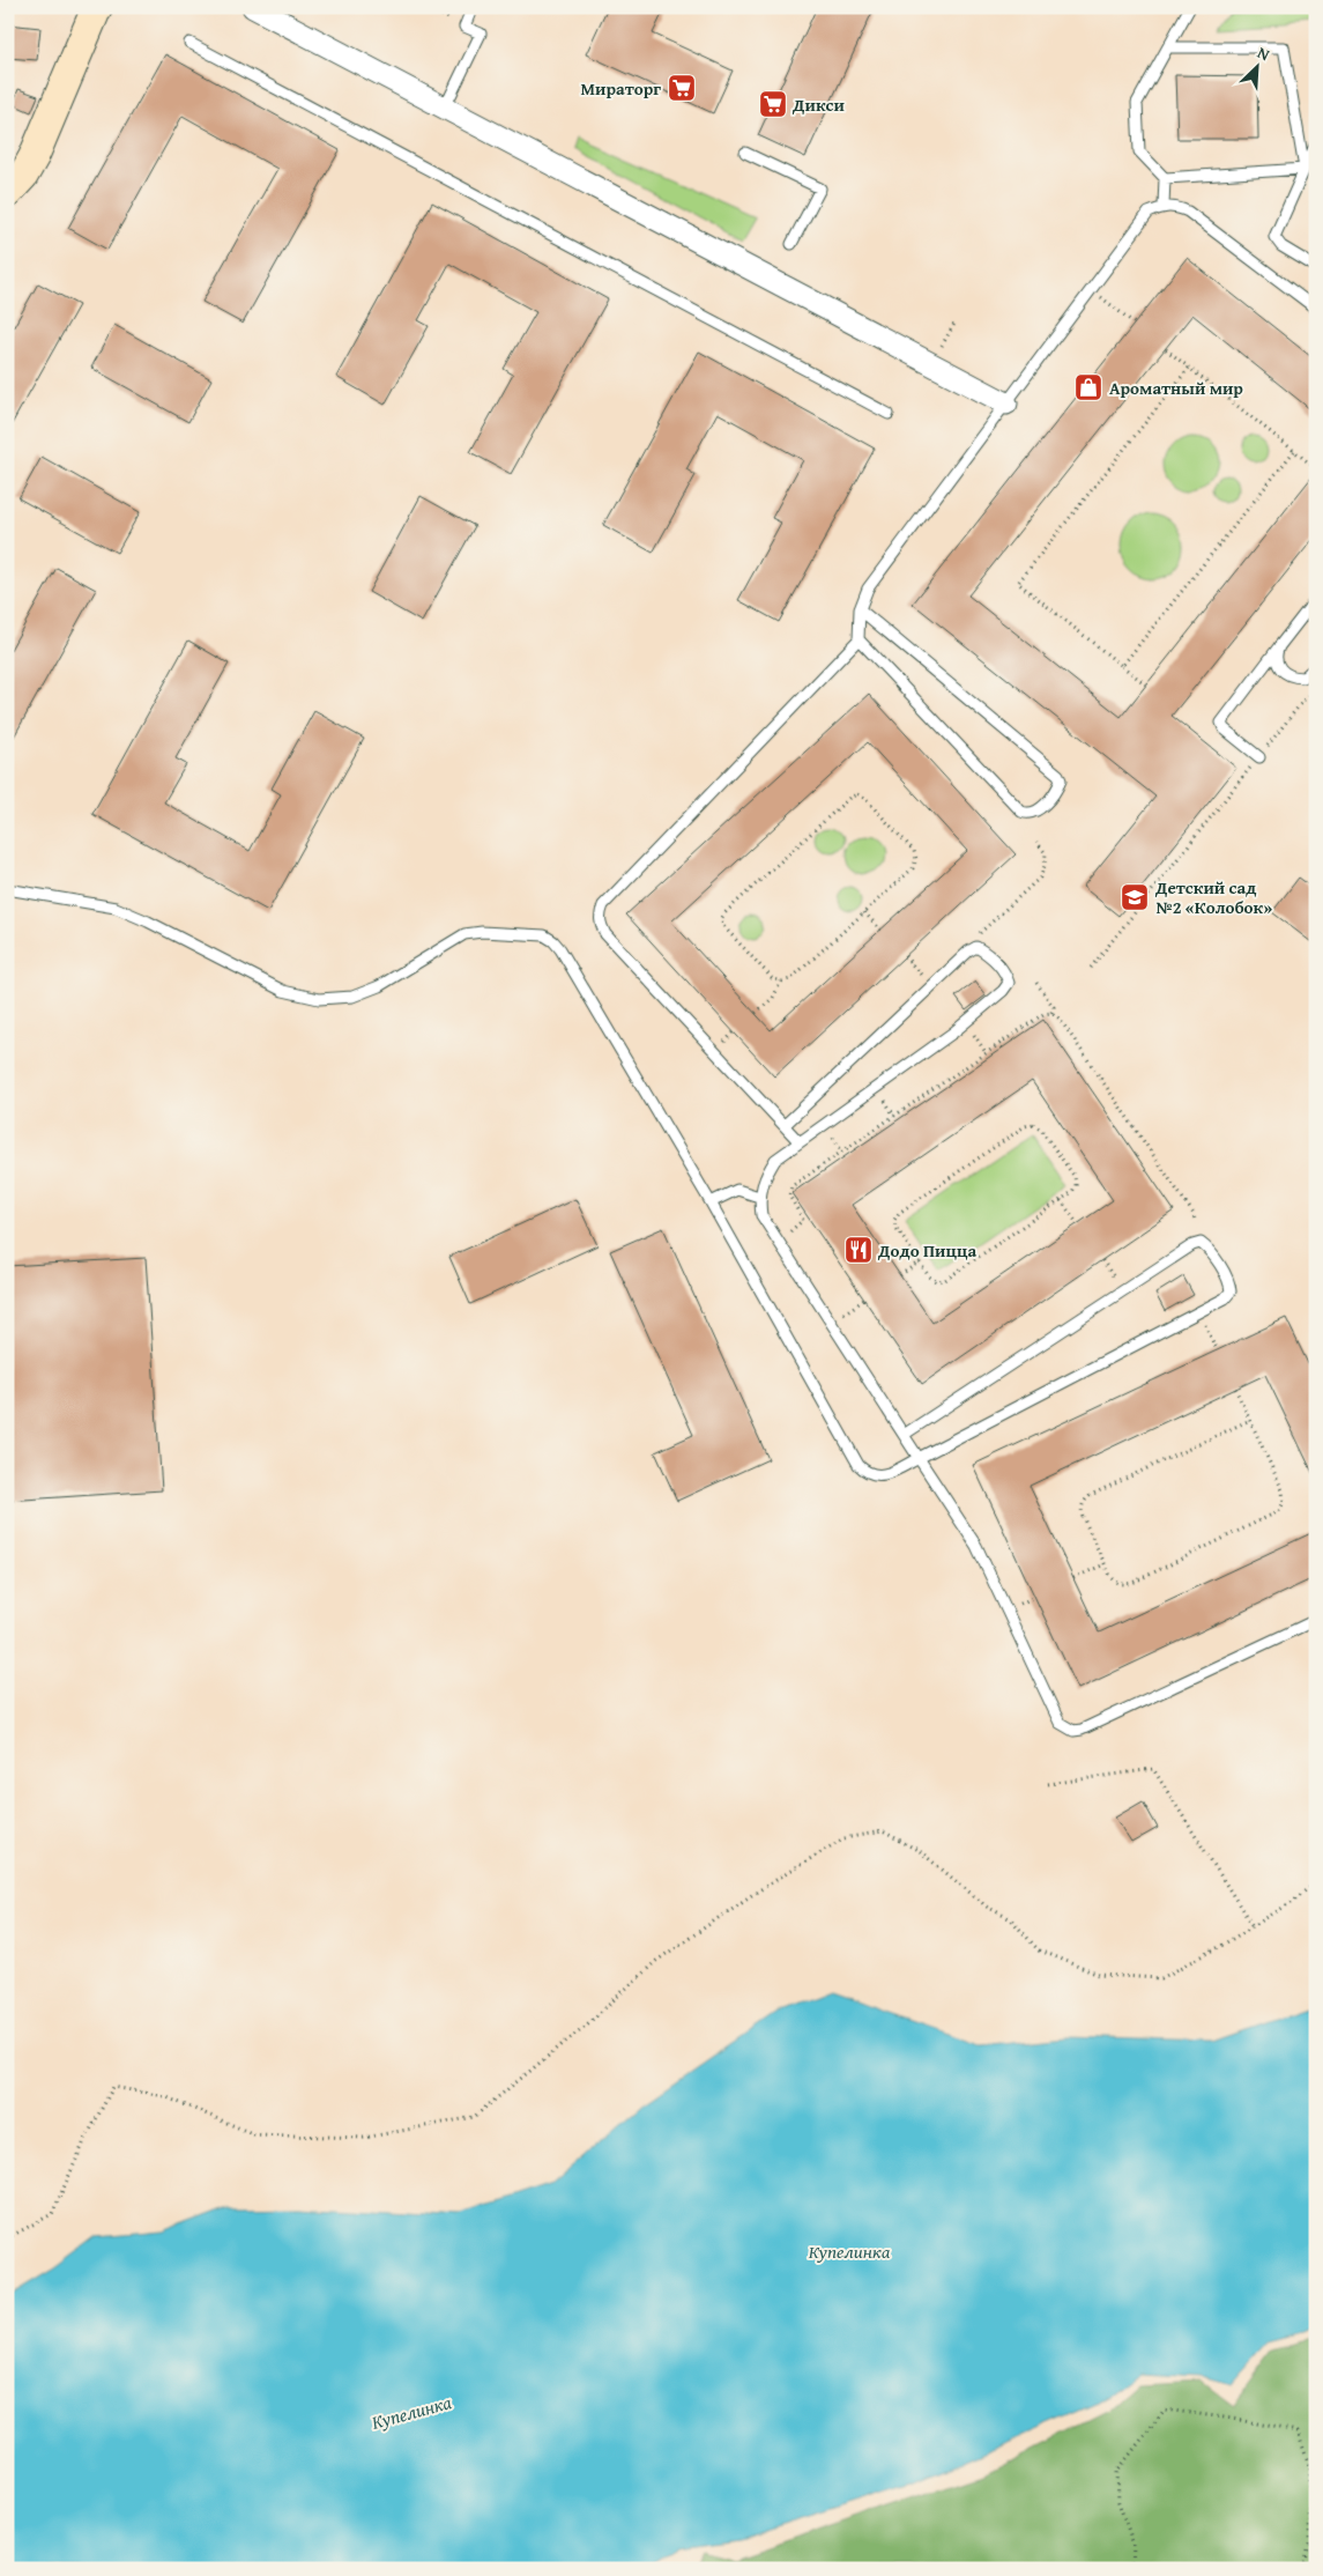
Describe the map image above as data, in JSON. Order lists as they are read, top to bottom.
{
  "water": ["Купелинка"],
  "places": {
    "supermarket": ["Мираторг", "Дикси"],
    "shop": ["Ароматный мир"],
    "school or university": ["Детский сад №2 «Колобок»"],
    "restaurant": ["Додо Пицца"]
  },
  "north": "top right"
}
